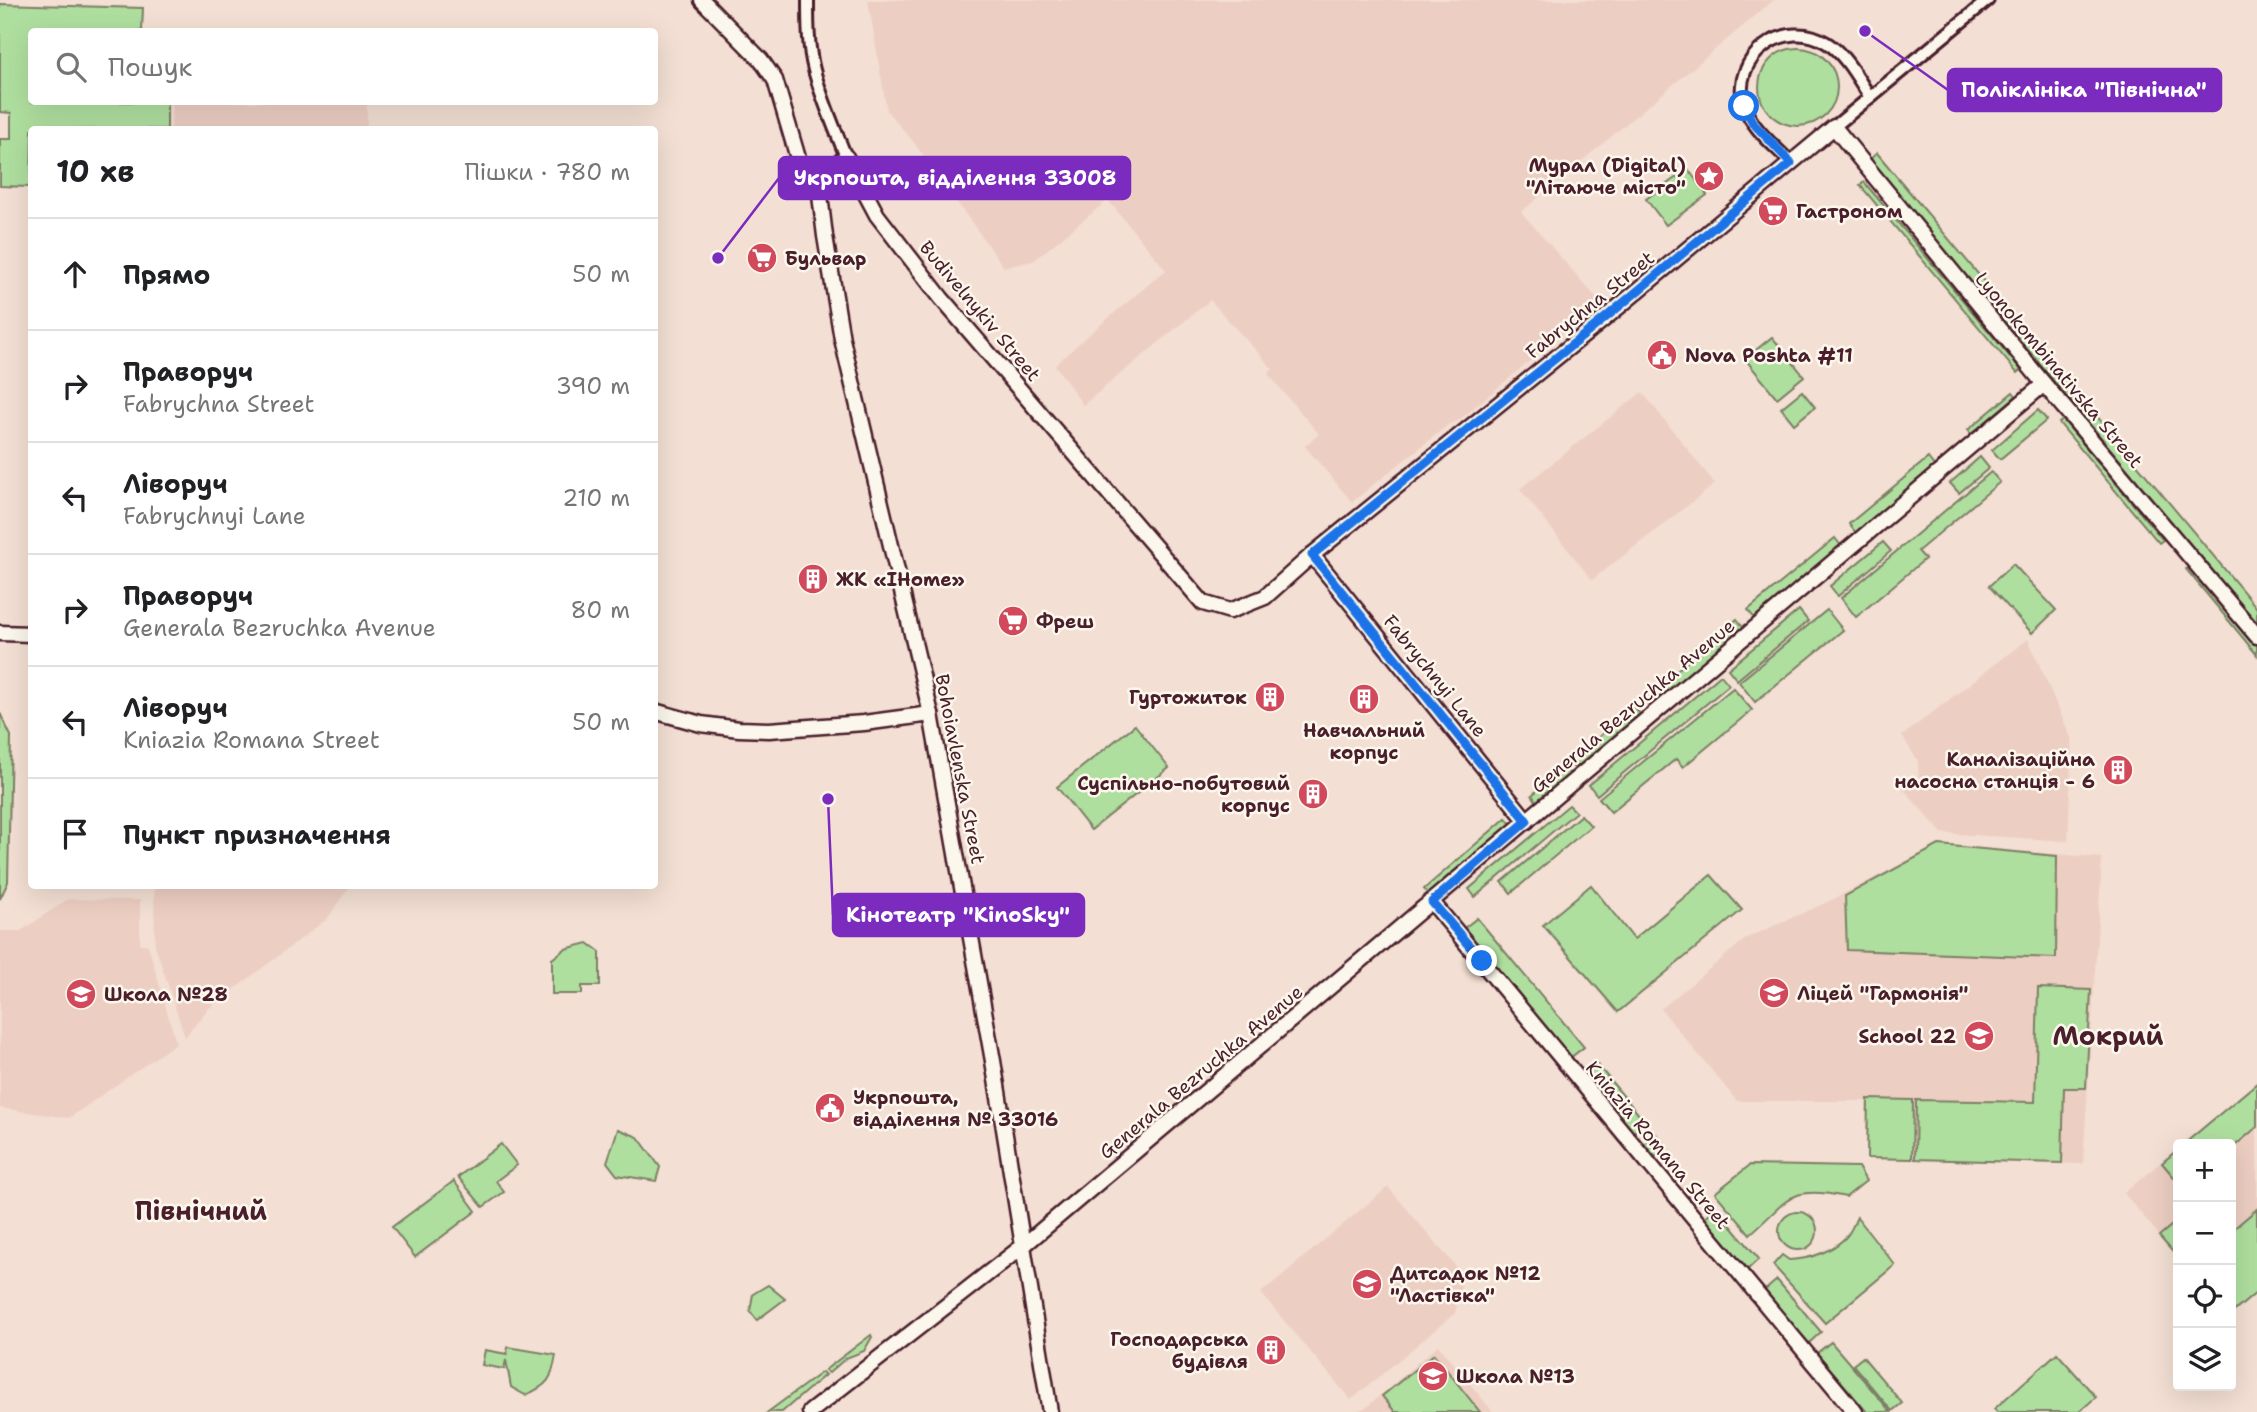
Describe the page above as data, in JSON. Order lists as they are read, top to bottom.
{
  "streets": {
    "street": [
      "Fabrychna Street",
      "Budivelnykiv Street",
      "Lyonokombinativska Street",
      "Fabrychnyi Lane",
      "Generala Bezruchka Avenue",
      "Bohoiavlenska Street",
      "Kniazia Romana Street"
    ]
  },
  "crossings": [
    ["Fabrychna Street", "Budivelnykiv Street"],
    ["Fabrychna Street", "Lyonokombinativska Street"],
    ["Fabrychna Street", "Fabrychnyi Lane"],
    ["Lyonokombinativska Street", "Generala Bezruchka Avenue"],
    ["Fabrychnyi Lane", "Generala Bezruchka Avenue"],
    ["Generala Bezruchka Avenue", "Bohoiavlenska Street"],
    ["Generala Bezruchka Avenue", "Kniazia Romana Street"]
  ],
  "districts": ["Мокрий", "Північний"],
  "places": {
    "other": ["Поліклініка \"Північна\"", "Укрпошта, відділення 33008", "Кінотеатр \"KinoSky\""],
    "place": ["Мурал (Digital) \"Літаюче місто\""],
    "supermarket": ["Гастроном", "Бульвар", "Фреш"],
    "public building": ["Nova Poshta #11", "Укрпошта, відділення № 33016"],
    "building": [
      "ЖК «IHome»",
      "Гуртожиток",
      "Навчальний корпус",
      "Каналізаційна насосна станція - 6",
      "Суспільно-побутовий корпус",
      "Господарська будівля"
    ],
    "school or university": [
      "Ліцей \"Гармонія\"",
      "Школа №28",
      "School 22",
      "Дитсадок №12 \"Ластівка\"",
      "Школа №13"
    ]
  },
  "page": {
    "search": "Пошук",
    "heading": ["10 хв", "Пішки · 780 m"],
    "list": [
      ["Прямо", "50 m"],
      ["Праворуч", "Fabrychna Street", "390 m"],
      ["Ліворуч", "Fabrychnyi Lane", "210 m"],
      ["Праворуч", "Generala Bezruchka Avenue", "80 m"],
      ["Ліворуч", "Kniazia Romana Street", "50 m"],
      "Пункт призначення"
    ],
    "map_buttons": ["+", "−"]
  }
}
